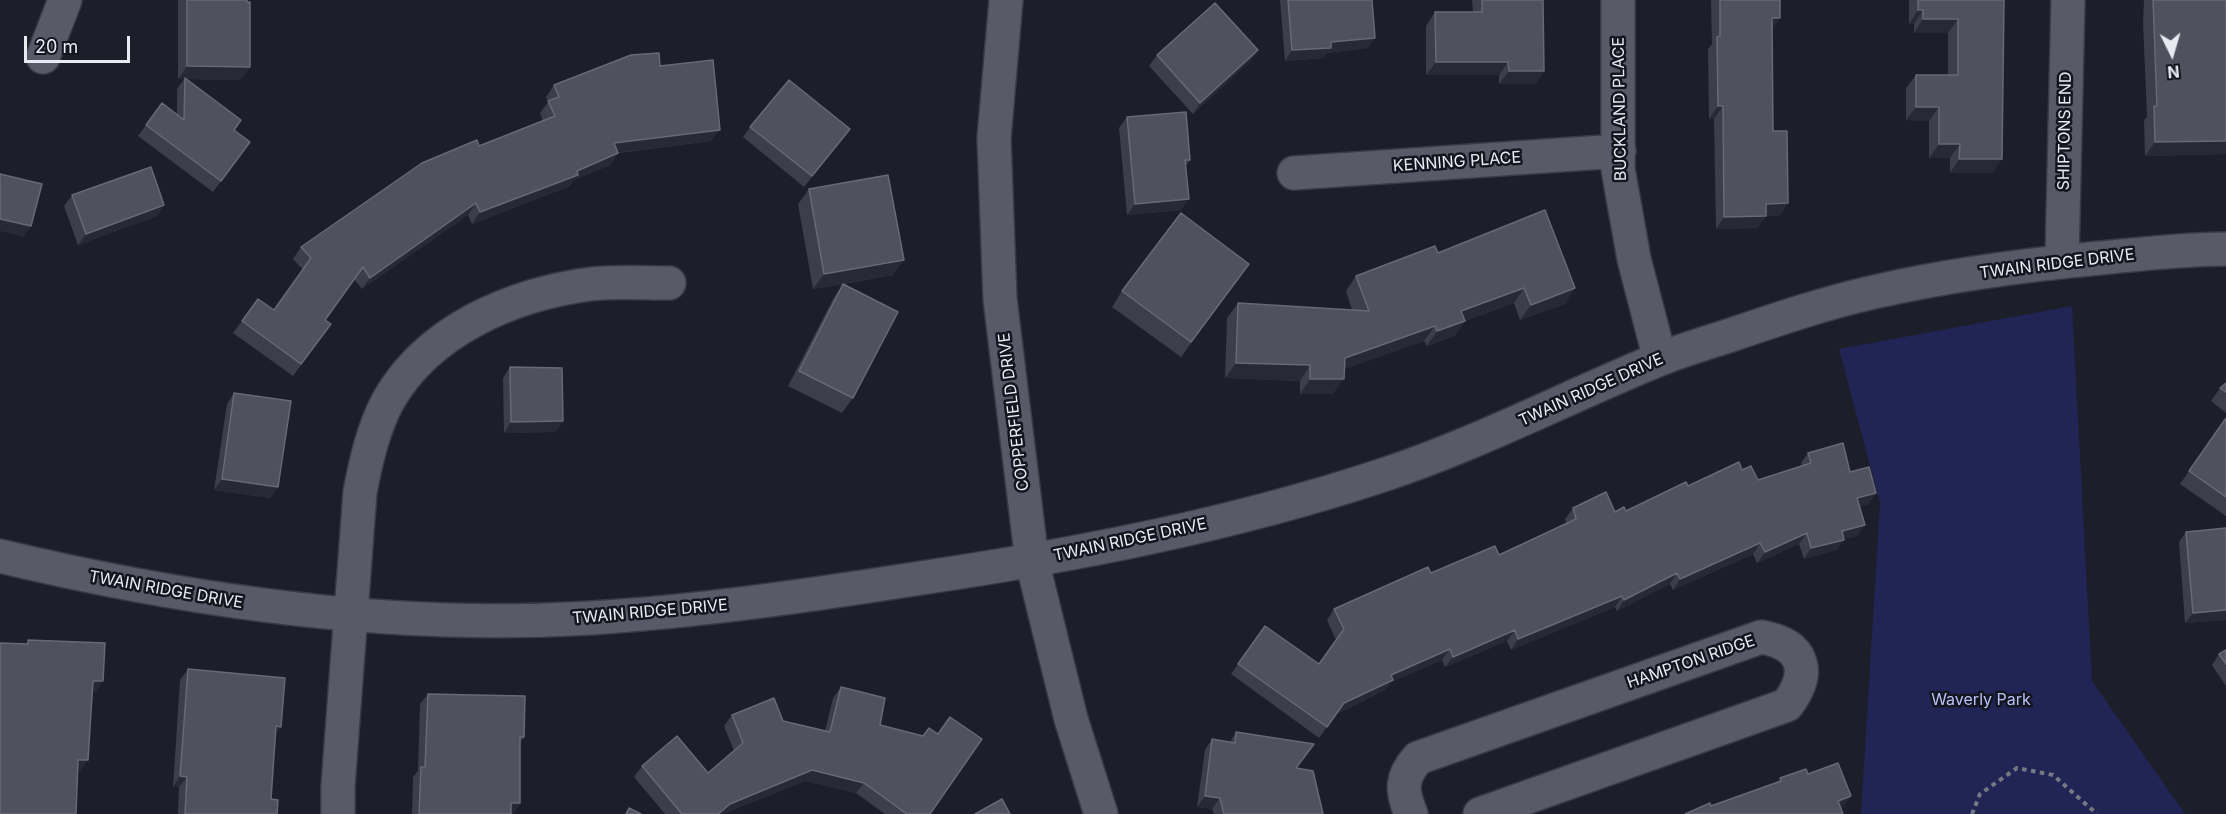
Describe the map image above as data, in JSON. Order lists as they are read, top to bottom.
{
  "streets": {
    "street": [
      "BUCKLAND PLACE",
      "SHIPTONS END",
      "KENNING PLACE",
      "TWAIN RIDGE DRIVE",
      "COPPERFIELD DRIVE",
      "HAMPTON RIDGE"
    ]
  },
  "crossings": [
    ["BUCKLAND PLACE", "KENNING PLACE"],
    ["BUCKLAND PLACE", "TWAIN RIDGE DRIVE"],
    ["SHIPTONS END", "TWAIN RIDGE DRIVE"],
    ["TWAIN RIDGE DRIVE", "COPPERFIELD DRIVE"]
  ],
  "parks": ["Waverly Park"],
  "scale_bar": "20 m",
  "north": "bottom"
}
